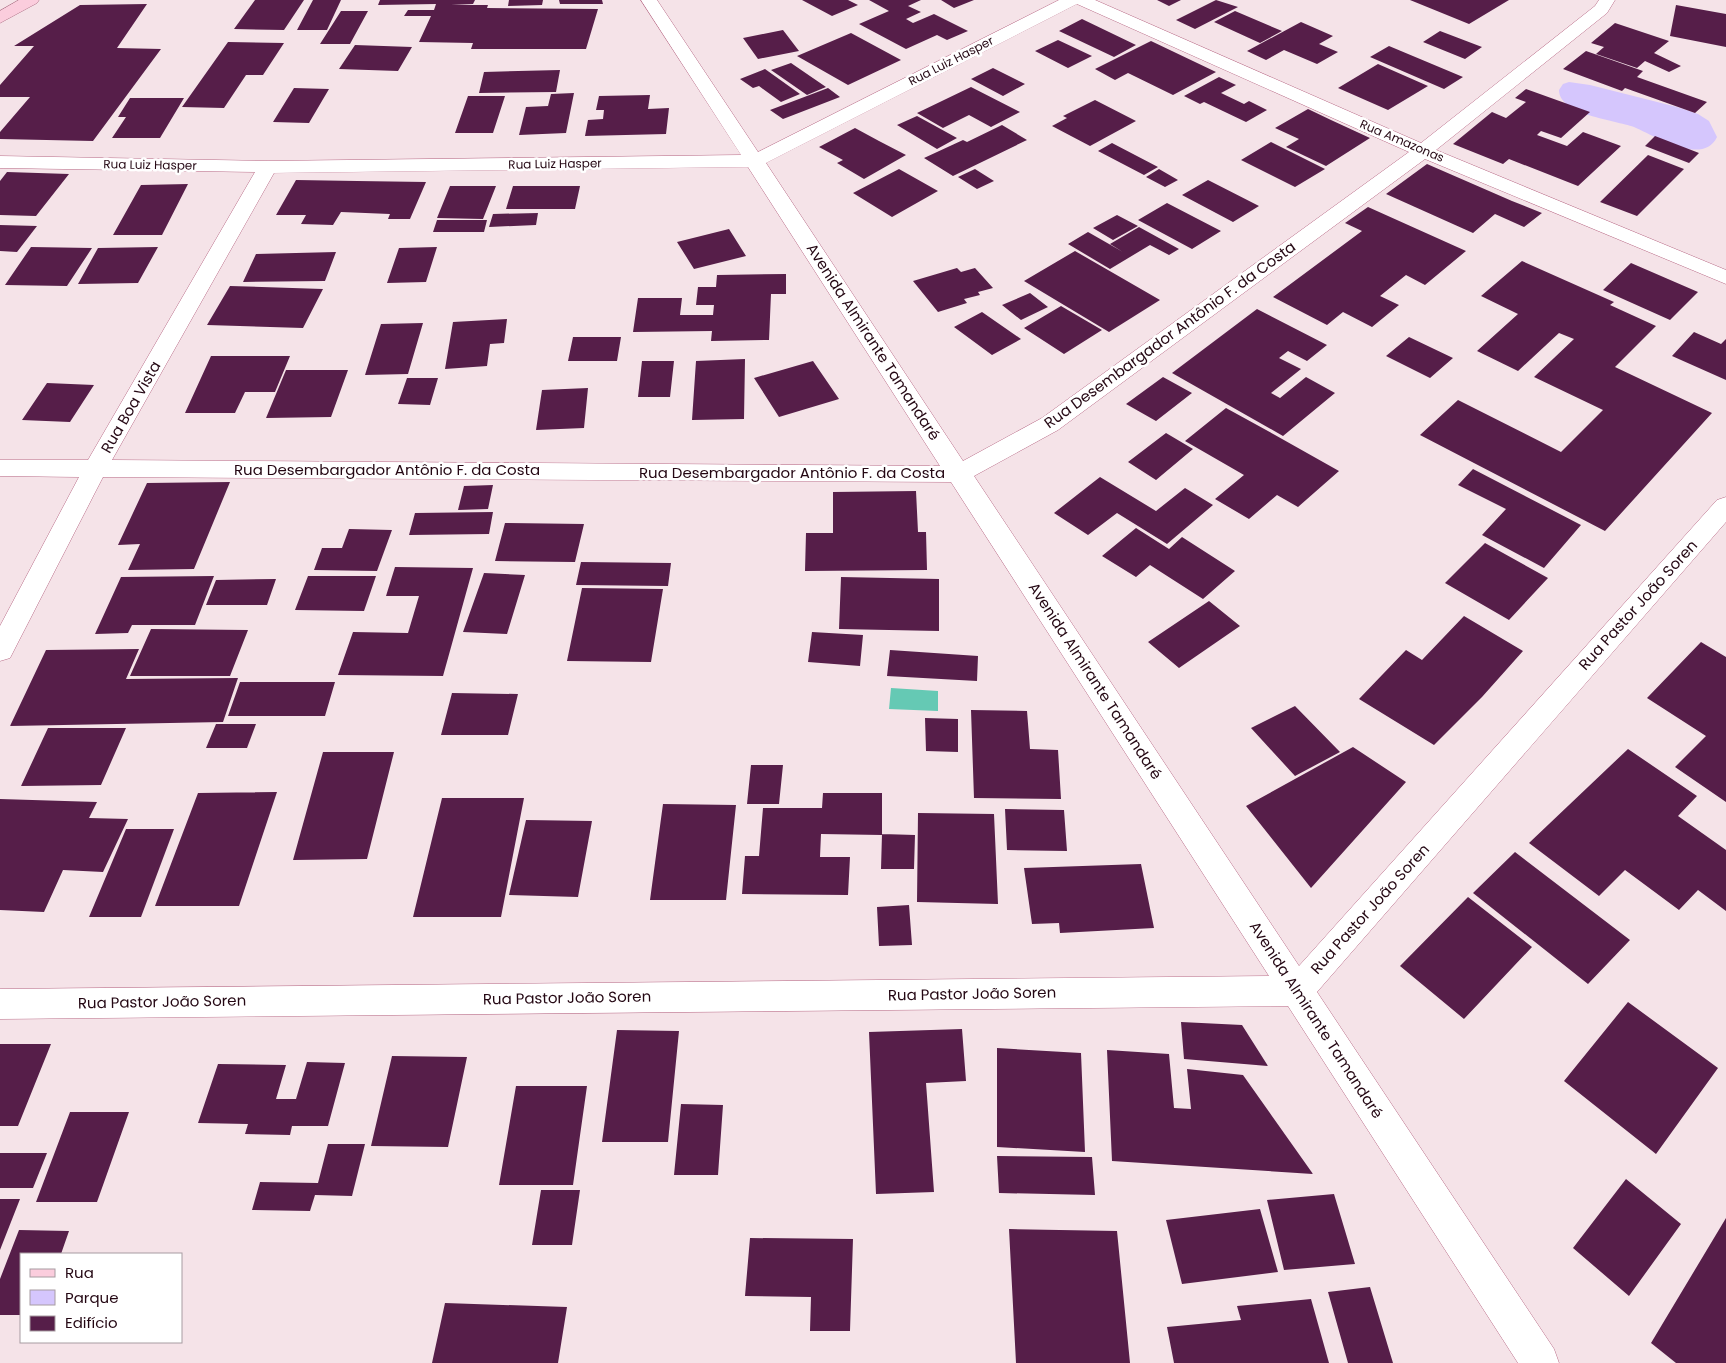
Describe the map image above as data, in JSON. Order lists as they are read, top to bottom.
{
  "streets": {
    "street": [
      "Rua Luiz Hasper",
      "Rua Amazonas",
      "Rua Desembargador Antônio F. da Costa",
      "Avenida Almirante Tamandaré",
      "Rua Boa Vista",
      "Rua Pastor João Soren"
    ]
  },
  "crossings": [
    ["Rua Luiz Hasper", "Avenida Almirante Tamandaré"],
    ["Rua Luiz Hasper", "Rua Boa Vista"],
    ["Rua Amazonas", "Rua Desembargador Antônio F. da Costa"],
    ["Rua Desembargador Antônio F. da Costa", "Avenida Almirante Tamandaré"],
    ["Rua Desembargador Antônio F. da Costa", "Rua Boa Vista"],
    ["Avenida Almirante Tamandaré", "Rua Pastor João Soren"]
  ],
  "legend": ["Rua", "Parque", "Edifício"]
}
